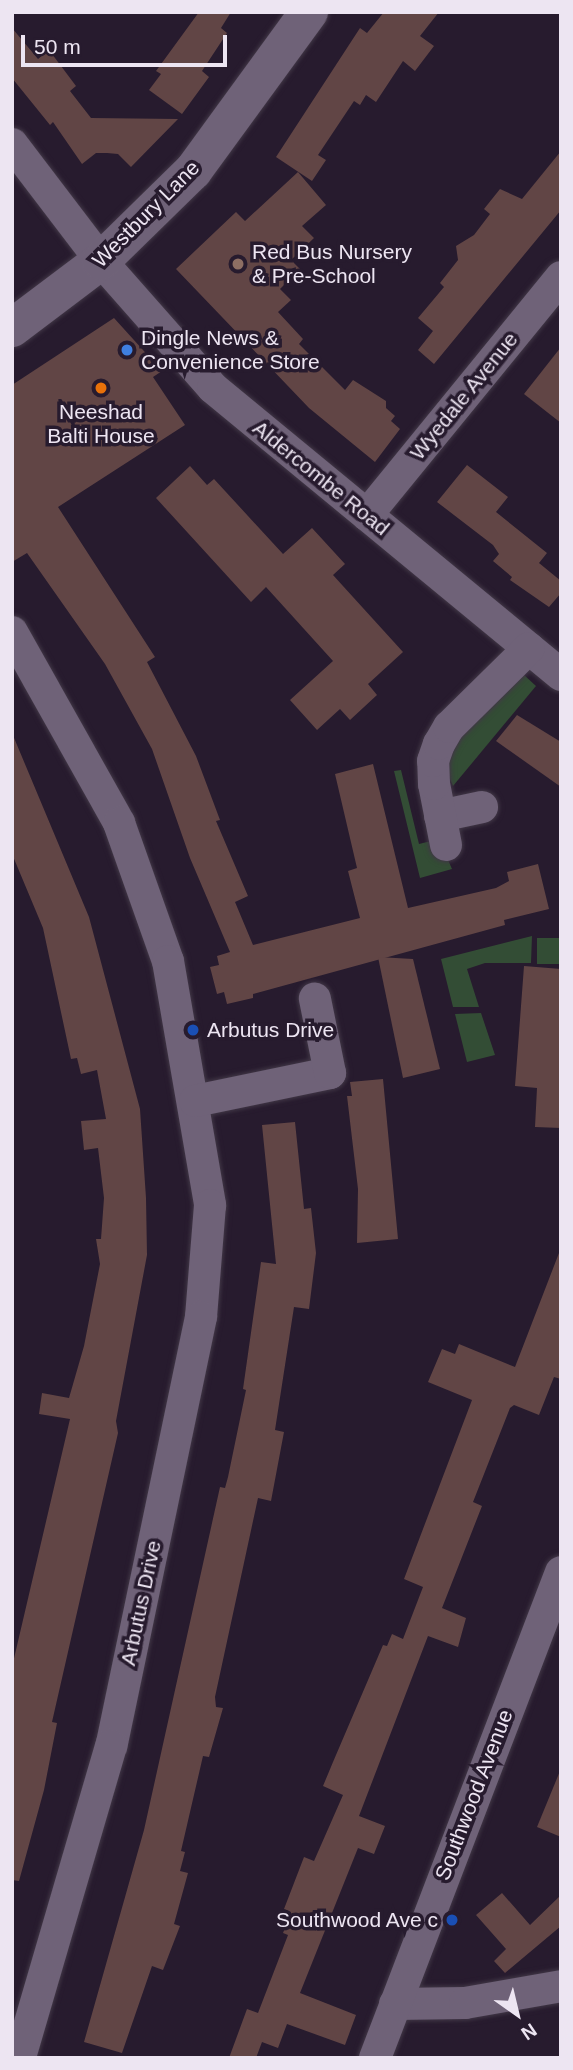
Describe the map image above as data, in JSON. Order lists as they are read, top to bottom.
{
  "streets": {
    "street": [
      "Westbury Lane",
      "Wyedale Avenue",
      "Aldercombe Road",
      "Arbutus Drive",
      "Southwood Avenue"
    ]
  },
  "crossings": [
    ["Westbury Lane", "Aldercombe Road"],
    ["Wyedale Avenue", "Aldercombe Road"]
  ],
  "places": [
    "Red Bus Nursery & Pre-School",
    "Dingle News & Convenience Store",
    "Neeshad Balti House",
    "Arbutus Drive",
    "Southwood Ave c"
  ],
  "scale_bar": "50 m",
  "north": "bottom right"
}
